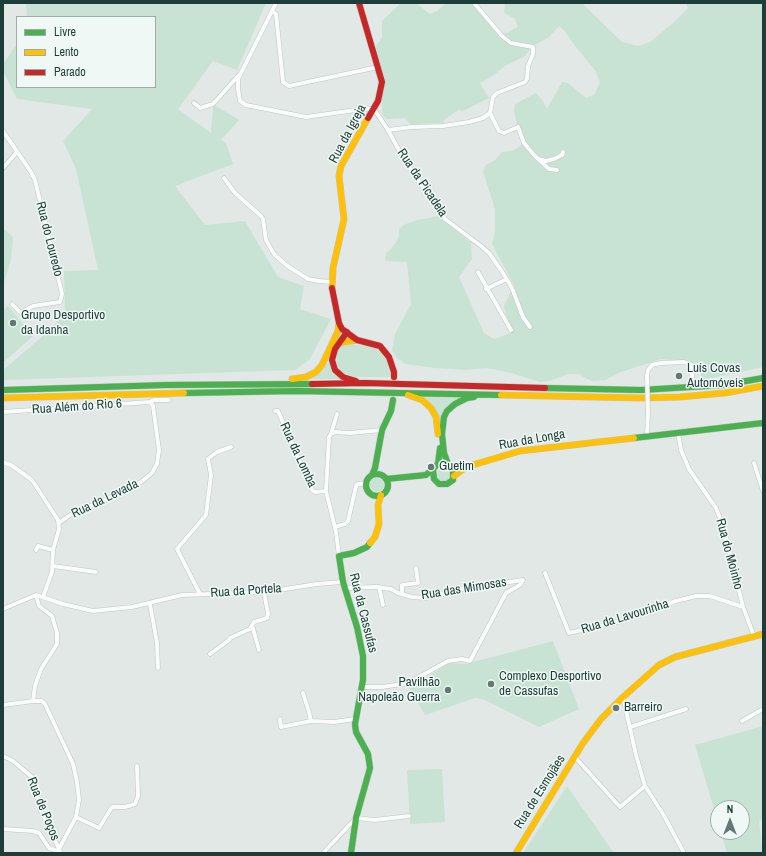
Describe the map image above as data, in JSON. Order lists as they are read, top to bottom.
{
  "streets": {
    "main road": [
      "Rua da Igreja",
      "Rua da Longa",
      "Rua da Cassufas",
      "Rua de Esmojães"
    ],
    "street": [
      "Rua da Picadela",
      "Rua do Louredo",
      "Rua Além do Rio 6",
      "Rua da Lomba",
      "Rua da Levada",
      "Rua do Moinho",
      "Rua das Mimosas",
      "Rua da Portela",
      "Rua da Lavourinha",
      "Rua de Poços"
    ]
  },
  "crossings": [
    ["Rua da Igreja", "Rua da Picadela"],
    ["Rua Além do Rio 6", "Rua da Levada"],
    ["Rua da Longa", "Rua do Moinho"],
    ["Rua da Lomba", "Rua da Cassufas"],
    ["Rua do Moinho", "Rua da Lavourinha"],
    ["Rua do Moinho", "Rua de Esmojães"],
    ["Rua das Mimosas", "Rua da Portela"],
    ["Rua das Mimosas", "Rua da Cassufas"],
    ["Rua da Portela", "Rua da Cassufas"]
  ],
  "places": [
    "Grupo Desportivo da Idanha",
    "Luís Covas Automóveis",
    "Guetim",
    "Complexo Desportivo de Cassufas",
    "Pavilhão Napoleão Guerra",
    "Barreiro"
  ],
  "legend": ["Livre", "Lento", "Parado"],
  "north": "top"
}
